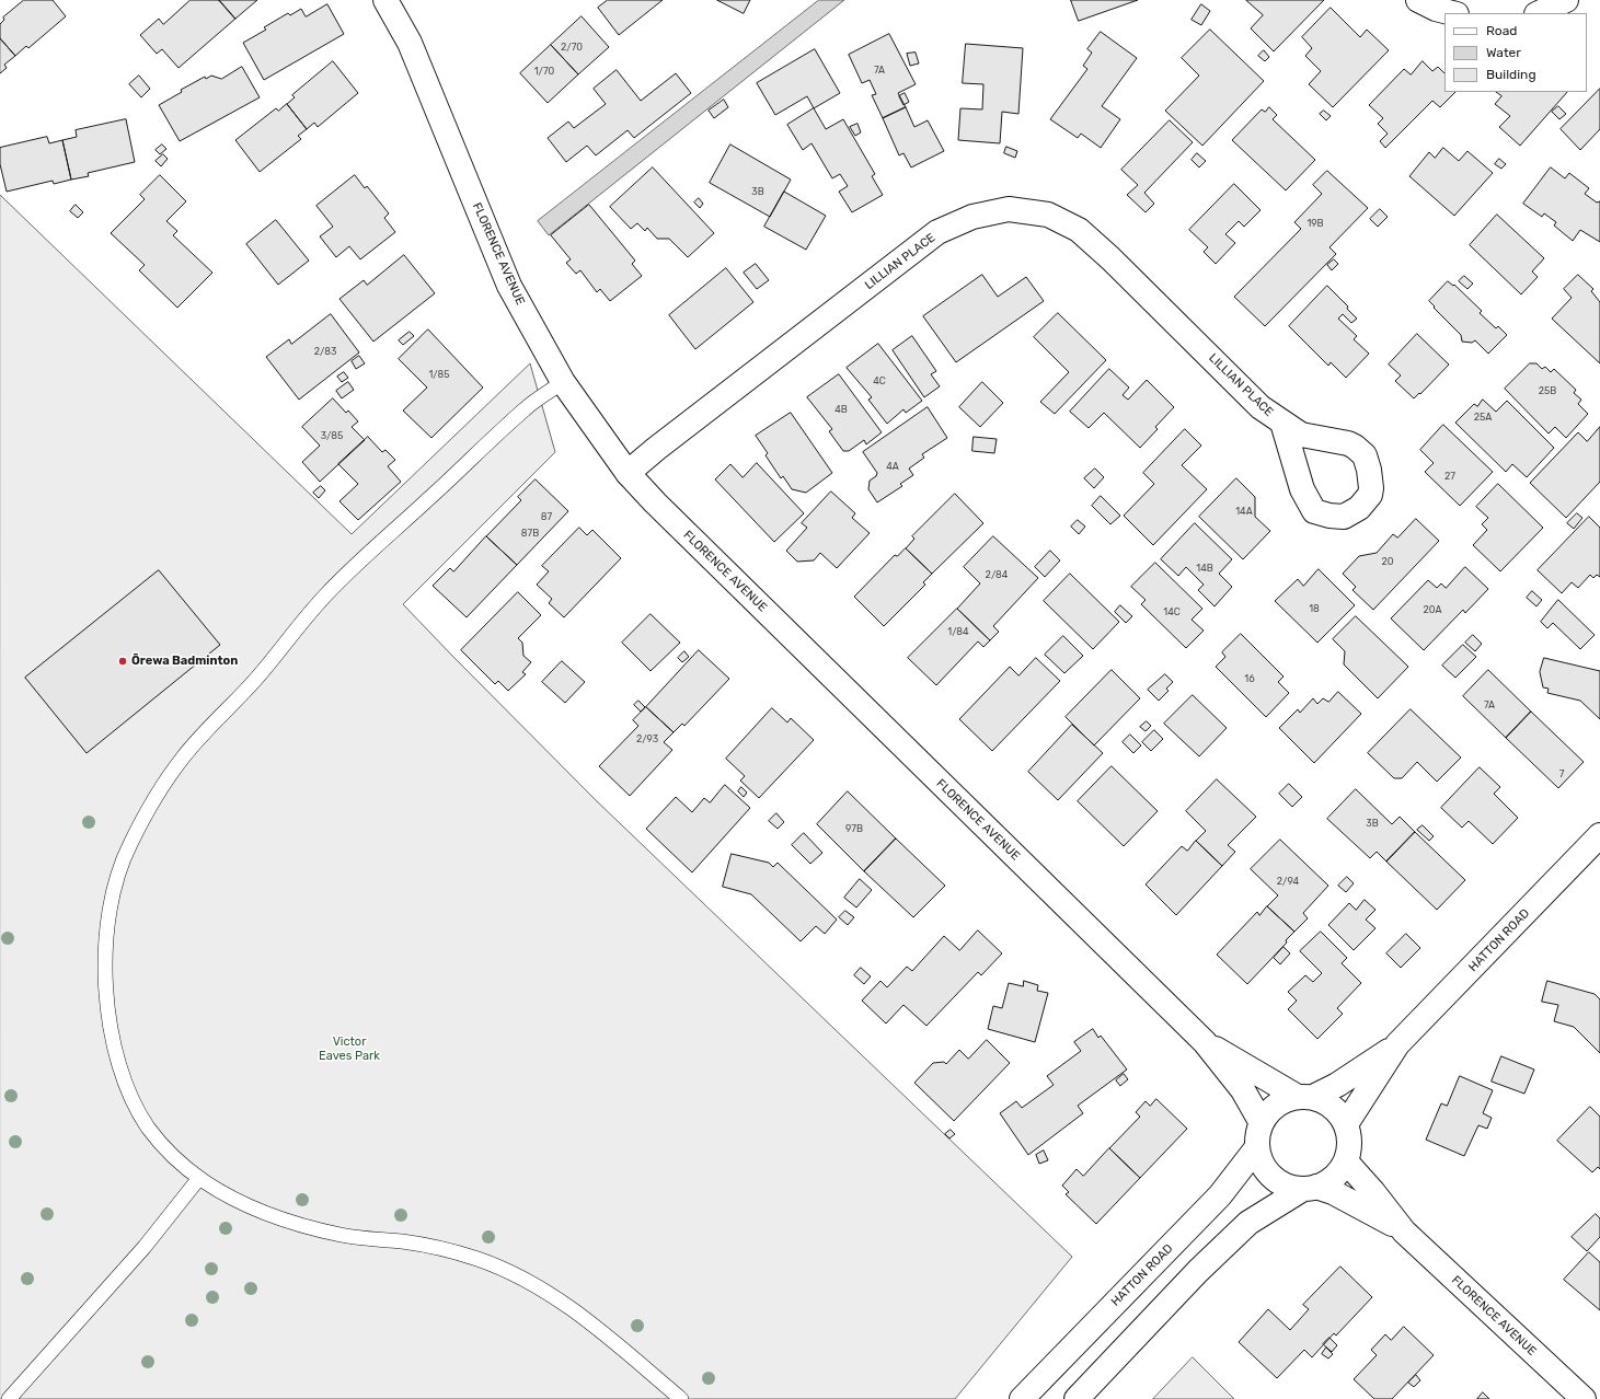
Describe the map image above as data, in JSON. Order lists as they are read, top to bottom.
{
  "streets": {
    "street": ["FLORENCE AVENUE", "LILLIAN PLACE", "HATTON ROAD"]
  },
  "crossings": [
    ["FLORENCE AVENUE", "LILLIAN PLACE"],
    ["FLORENCE AVENUE", "HATTON ROAD"]
  ],
  "parks": ["Victor Eaves Park"],
  "places": ["Ōrewa Badminton"],
  "house_numbers": [
    "2/70",
    "7A",
    "1/70",
    "3B",
    "19B",
    "2/83",
    "1/85",
    "4C",
    "25B",
    "4B",
    "25A",
    "3/85",
    "4A",
    "27",
    "14A",
    "87",
    "87B",
    "20",
    "14B",
    "2/84",
    "18",
    "20A",
    "14C",
    "1/84",
    "16",
    "7A",
    "2/93",
    "7",
    "3B",
    "97B",
    "2/94"
  ],
  "legend": ["Road", "Water", "Building"]
}
